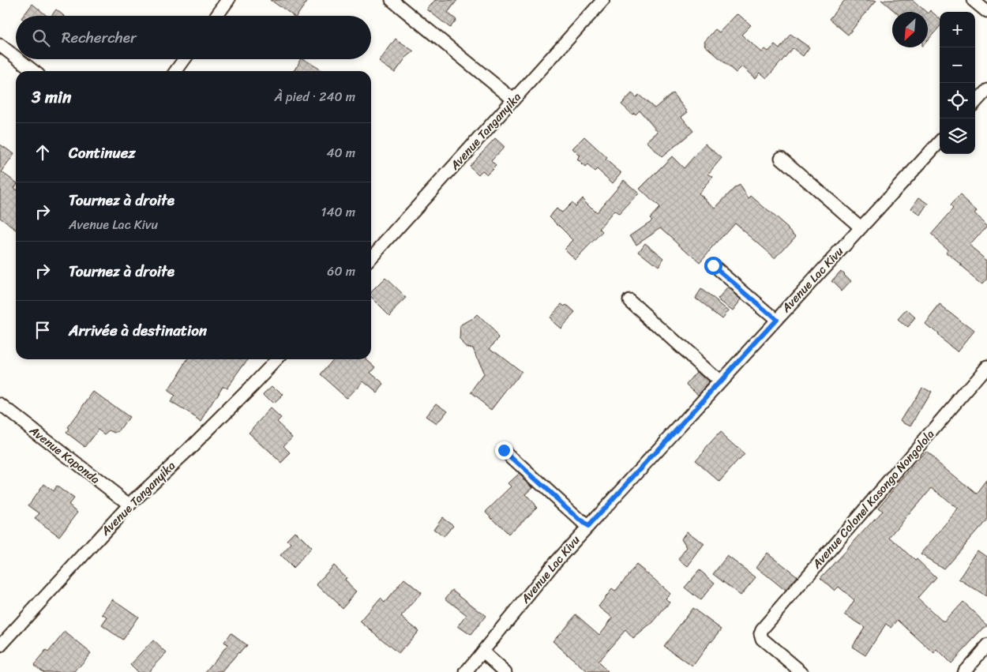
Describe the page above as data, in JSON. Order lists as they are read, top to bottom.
{
  "streets": {
    "street": [
      "Avenue Tanganyika",
      "Avenue Lac Kivu",
      "Avenue Kaponda",
      "Avenue Colonel Kasongo Nongolola"
    ]
  },
  "crossings": [
    ["Avenue Tanganyika", "Avenue Kaponda"]
  ],
  "north": "bottom left",
  "page": {
    "map_buttons": ["+", "−"],
    "search": "Rechercher",
    "heading": ["3 min", "À pied · 240 m"],
    "list": [
      ["Continuez", "40 m"],
      ["Tournez à droite", "Avenue Lac Kivu", "140 m"],
      ["Tournez à droite", "60 m"],
      "Arrivée à destination"
    ]
  }
}
